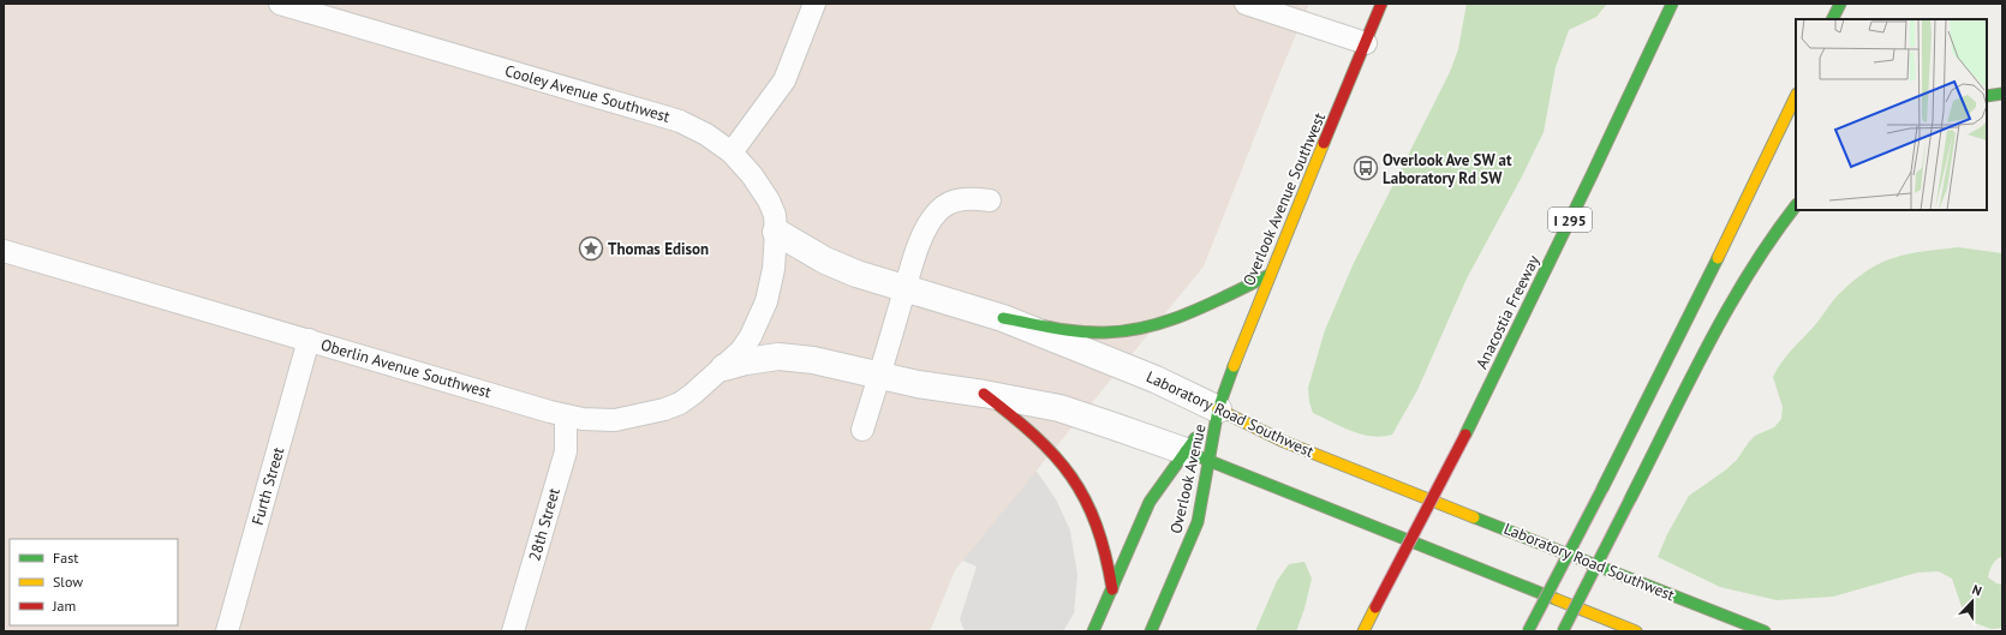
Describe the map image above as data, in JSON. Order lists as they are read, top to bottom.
{
  "streets": {
    "main road": [
      "Overlook Avenue Southwest",
      "I 295",
      "Anacostia Freeway",
      "Laboratory Road Southwest",
      "Overlook Avenue"
    ],
    "lane": [
      "Cooley Avenue Southwest",
      "Oberlin Avenue Southwest",
      "Furth Street",
      "28th Street"
    ]
  },
  "crossings": [
    ["Cooley Avenue Southwest", "Oberlin Avenue Southwest"],
    ["Cooley Avenue Southwest", "Laboratory Road Southwest"],
    ["Overlook Avenue Southwest", "Laboratory Road Southwest"],
    ["Overlook Avenue Southwest", "Overlook Avenue"],
    ["Oberlin Avenue Southwest", "Furth Street"],
    ["Oberlin Avenue Southwest", "28th Street"],
    ["Laboratory Road Southwest", "Overlook Avenue"]
  ],
  "places": {
    "bus stop": ["Overlook Ave SW at Laboratory Rd SW"],
    "place": ["Thomas Edison"]
  },
  "legend": ["Fast", "Slow", "Jam"],
  "north": "top"
}
